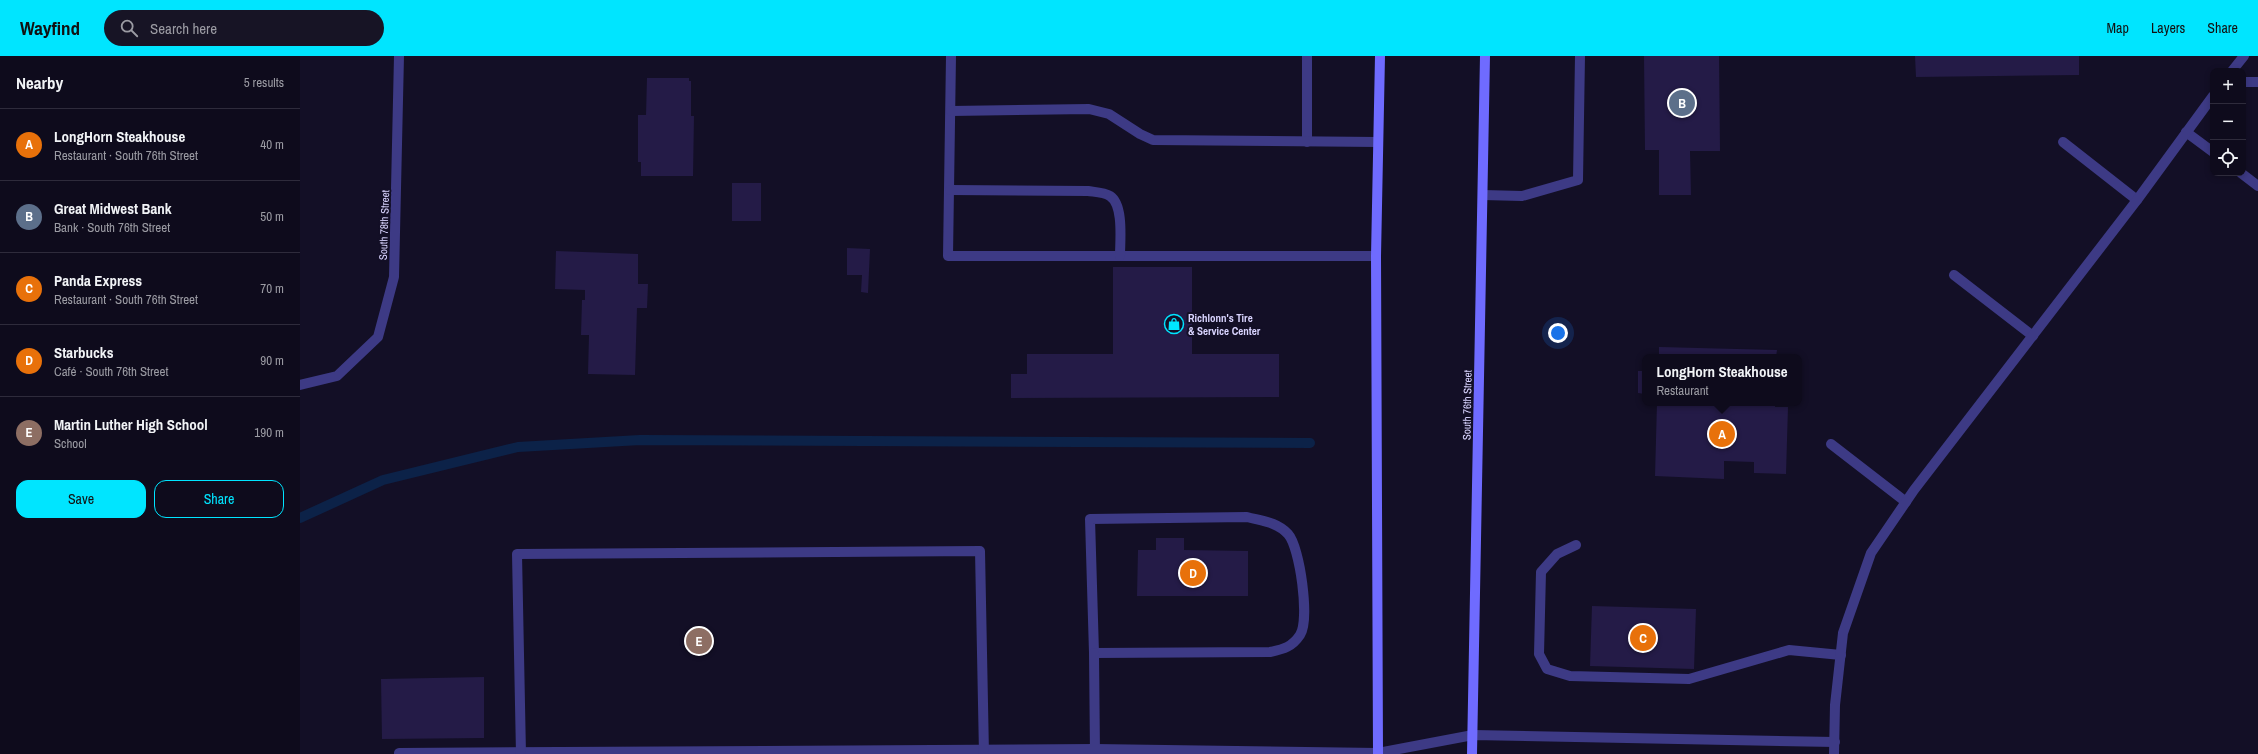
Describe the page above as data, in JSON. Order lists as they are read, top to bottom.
{
  "streets": {
    "main road": ["South 76th Street"],
    "street": ["South 78th Street"]
  },
  "places": {
    "shop": ["Richlonn's Tire & Service Center"]
  },
  "page": {
    "header": "Wayfind",
    "search": "Search here",
    "nav": ["Map", "Layers", "Share"],
    "heading": ["Nearby", "5 results"],
    "map_buttons": ["+", "−"],
    "pins": [
      "B",
      "A",
      "D",
      "C",
      "E"
    ],
    "list": [
      {
        "mark": "A",
        "name": "LongHorn Steakhouse",
        "note": "Restaurant · South 76th Street",
        "value": "40 m"
      },
      {
        "mark": "B",
        "name": "Great Midwest Bank",
        "note": "Bank · South 76th Street",
        "value": "50 m"
      },
      {
        "mark": "C",
        "name": "Panda Express",
        "note": "Restaurant · South 76th Street",
        "value": "70 m"
      },
      {
        "mark": "D",
        "name": "Starbucks",
        "note": "Café · South 76th Street",
        "value": "90 m"
      },
      {
        "mark": "E",
        "name": "Martin Luther High School",
        "note": "School",
        "value": "190 m"
      }
    ],
    "popup": ["LongHorn Steakhouse", "Restaurant"],
    "buttons": ["Save", "Share"]
  }
}
